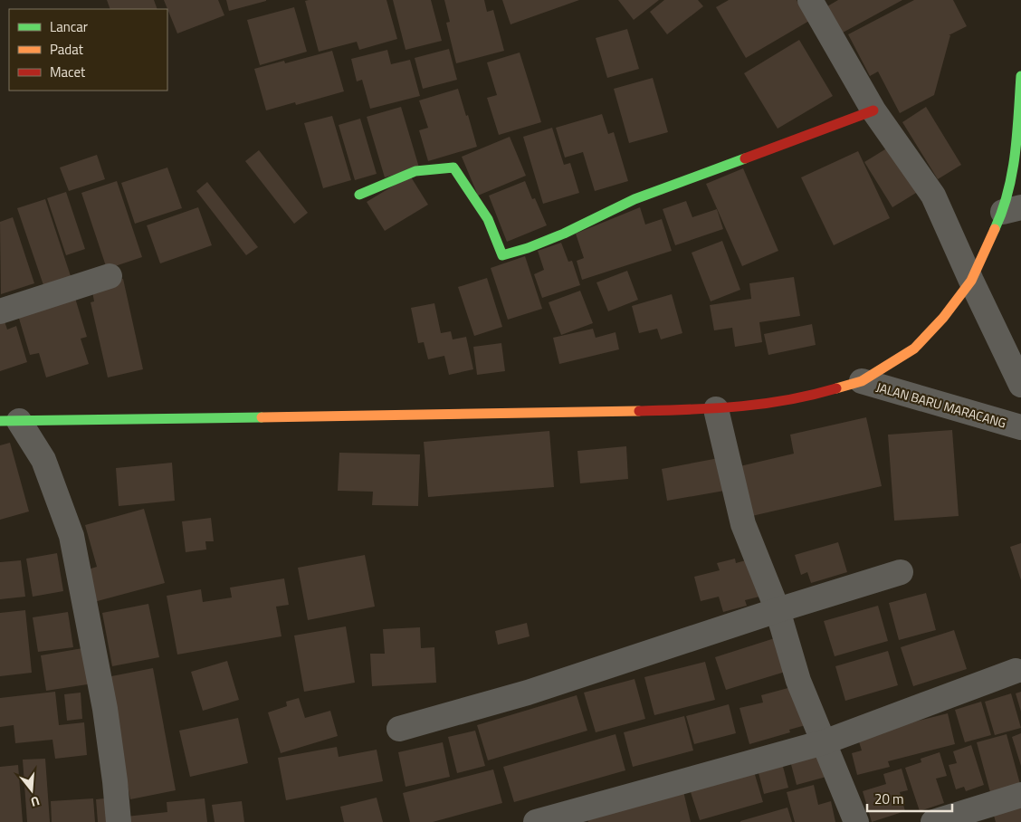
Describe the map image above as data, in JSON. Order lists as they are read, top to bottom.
{
  "streets": {
    "street": ["JALAN BARU MARACANG"]
  },
  "legend": ["Lancar", "Padat", "Macet"],
  "scale_bar": "20 m",
  "north": "bottom"
}
